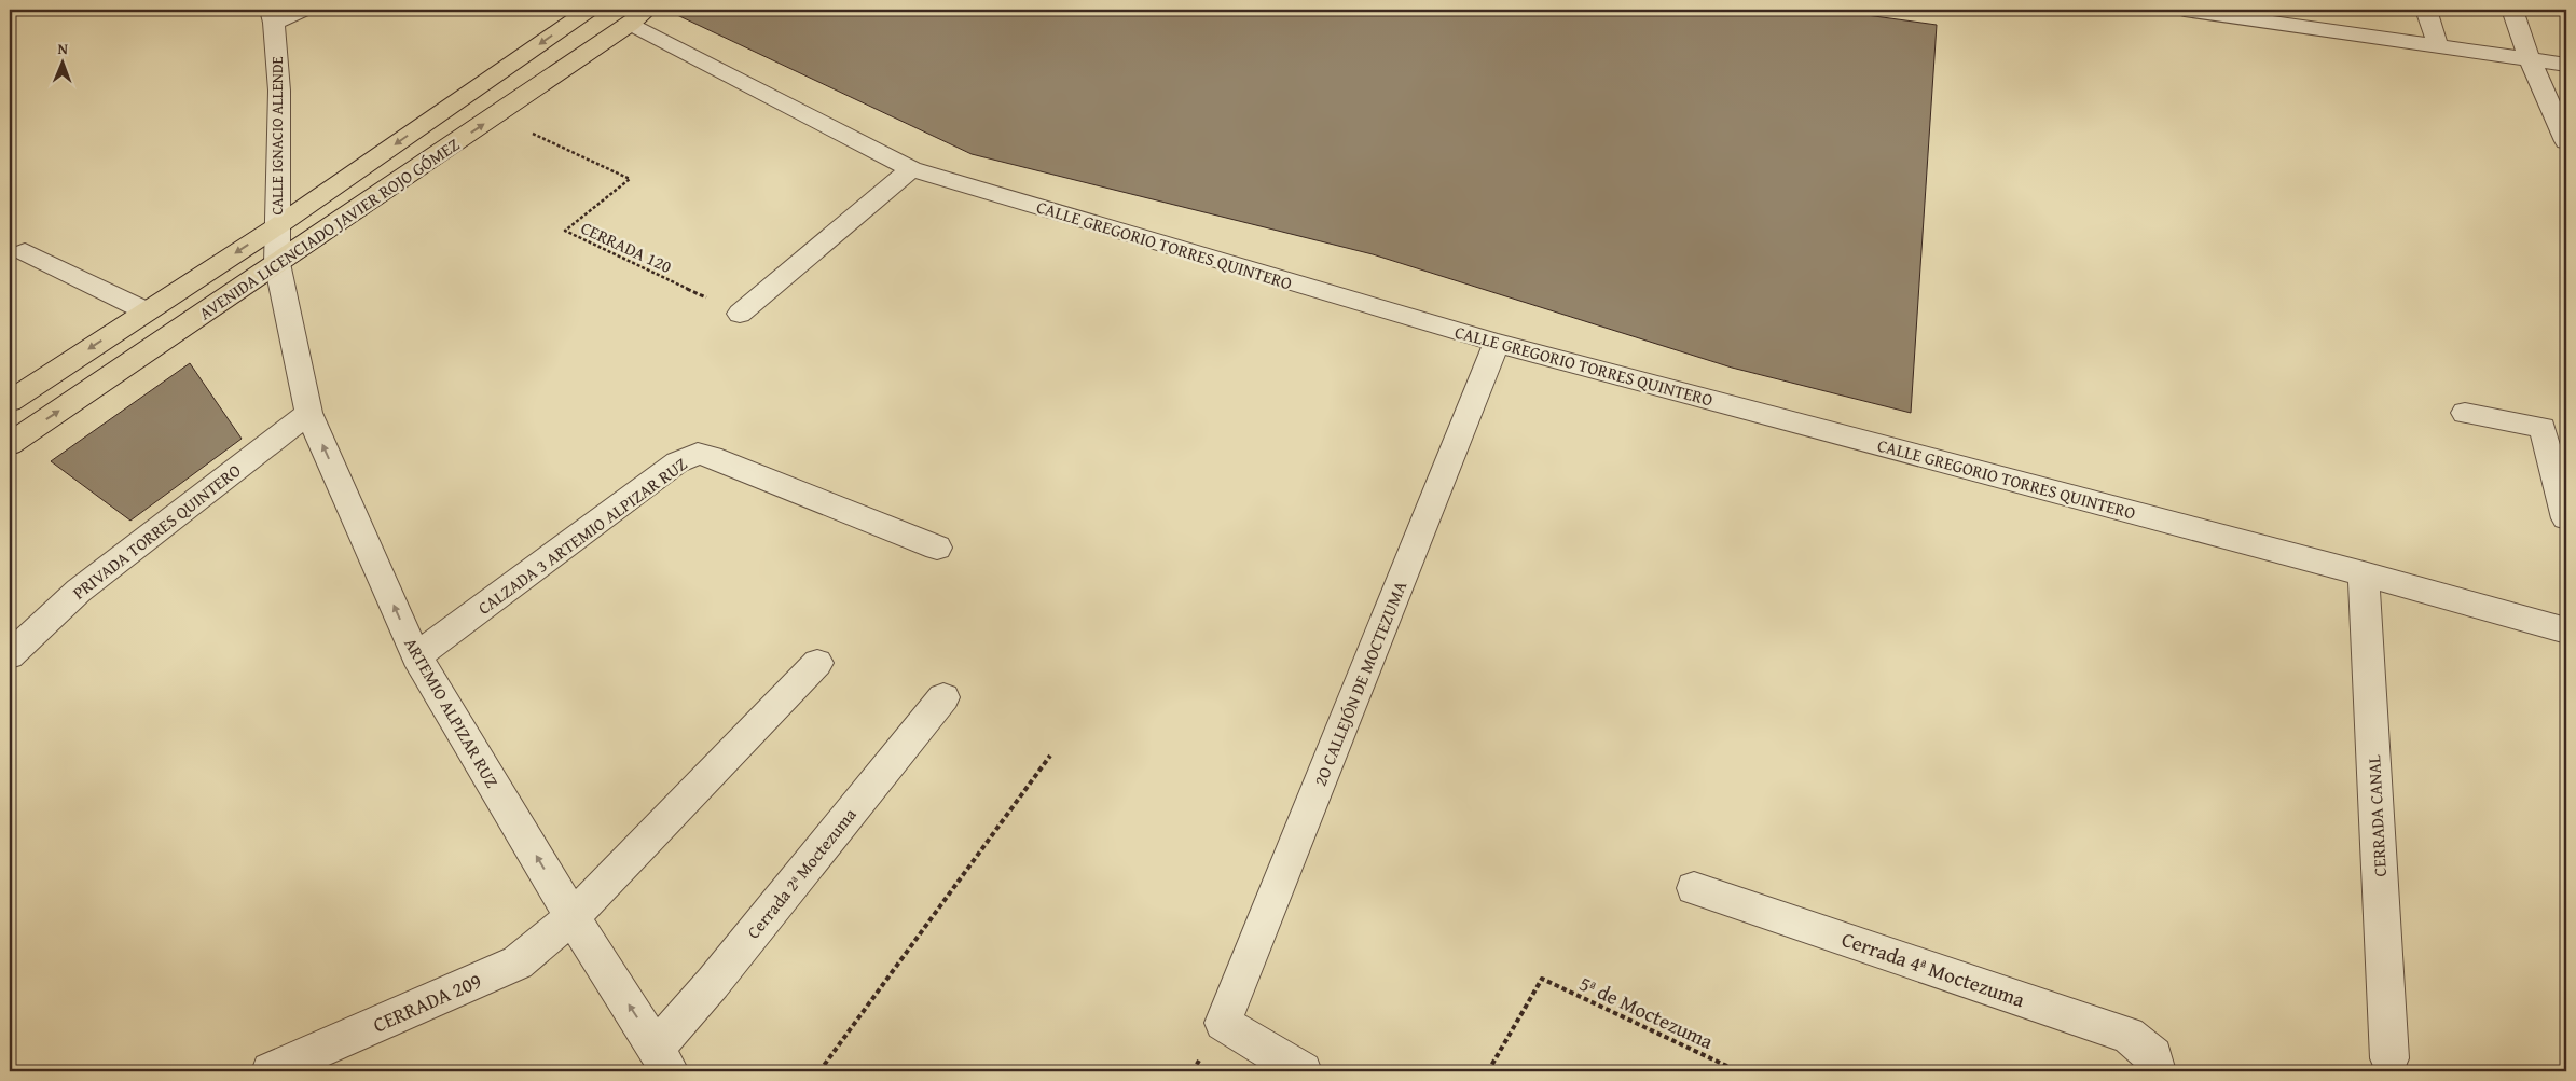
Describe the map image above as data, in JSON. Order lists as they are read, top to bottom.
{
  "streets": {
    "main road": ["AVENIDA LICENCIADO JAVIER ROJO GÓMEZ"],
    "street": [
      "CALLE IGNACIO ALLENDE",
      "CALLE GREGORIO TORRES QUINTERO",
      "PRIVADA TORRES QUINTERO",
      "CALZADA 3 ARTEMIO ALPIZAR RUZ",
      "2O CALLEJÓN DE MOCTEZUMA",
      "ARTEMIO ALPIZAR RUZ",
      "CERRADA CANAL",
      "Cerrada 2ª Moctezuma",
      "Cerrada 4ª Moctezuma",
      "CERRADA 209"
    ],
    "path": ["CERRADA 120", "5ª de Moctezuma"]
  },
  "crossings": [
    ["CALLE IGNACIO ALLENDE", "AVENIDA LICENCIADO JAVIER ROJO GÓMEZ"],
    ["CALLE IGNACIO ALLENDE", "ARTEMIO ALPIZAR RUZ"],
    ["AVENIDA LICENCIADO JAVIER ROJO GÓMEZ", "CALLE GREGORIO TORRES QUINTERO"],
    ["AVENIDA LICENCIADO JAVIER ROJO GÓMEZ", "CERRADA 120"],
    ["AVENIDA LICENCIADO JAVIER ROJO GÓMEZ", "ARTEMIO ALPIZAR RUZ"],
    ["CALLE GREGORIO TORRES QUINTERO", "2O CALLEJÓN DE MOCTEZUMA"],
    ["CALLE GREGORIO TORRES QUINTERO", "CERRADA CANAL"],
    ["PRIVADA TORRES QUINTERO", "ARTEMIO ALPIZAR RUZ"],
    ["CALZADA 3 ARTEMIO ALPIZAR RUZ", "ARTEMIO ALPIZAR RUZ"],
    ["ARTEMIO ALPIZAR RUZ", "Cerrada 2ª Moctezuma"],
    ["ARTEMIO ALPIZAR RUZ", "CERRADA 209"]
  ],
  "one_way": ["ARTEMIO ALPIZAR RUZ"],
  "north": "top"
}
